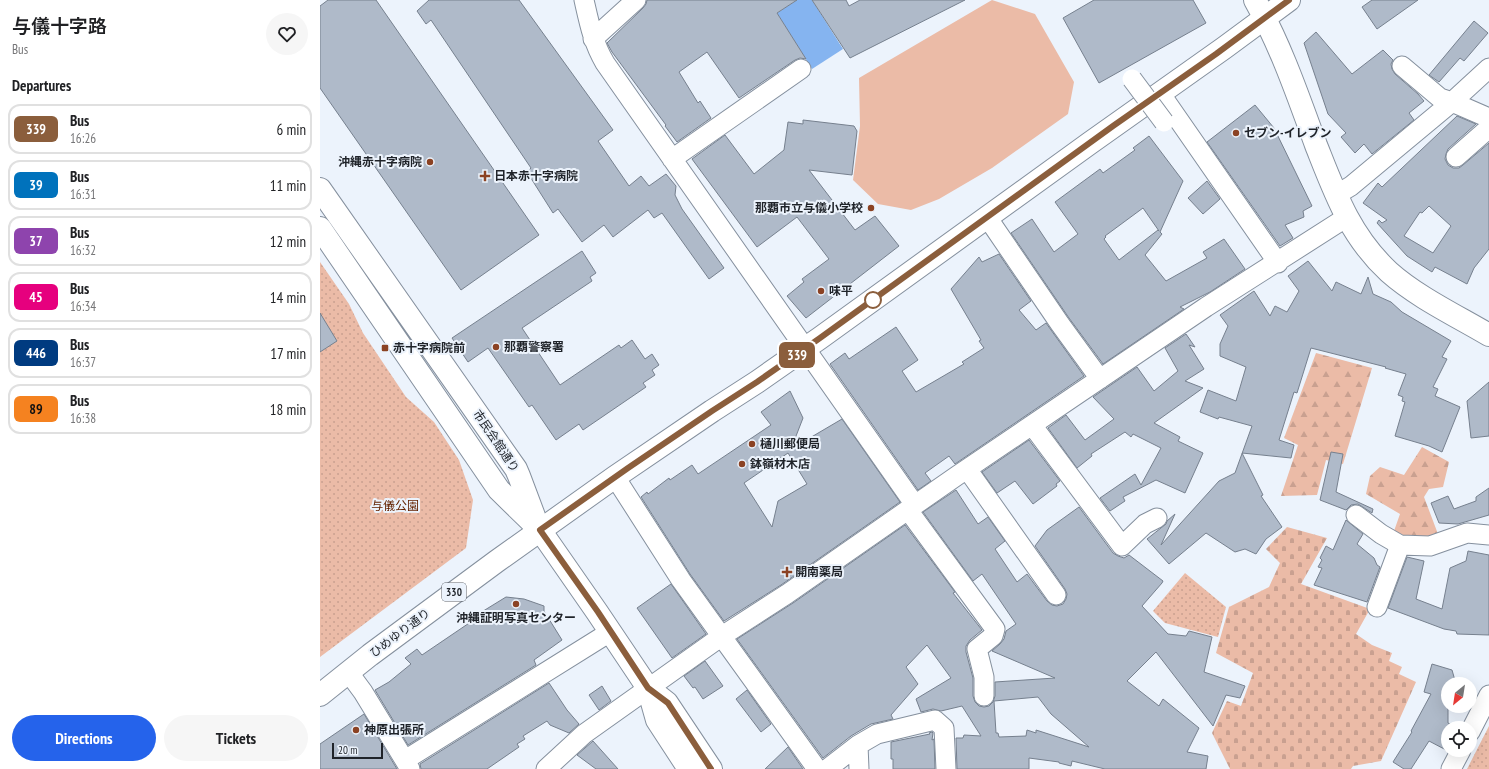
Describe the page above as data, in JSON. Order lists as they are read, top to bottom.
{
  "streets": {
    "main road": ["市民会館通り", "330", "ひめゆり通り"]
  },
  "crossings": [
    ["市民会館通り", "330"],
    ["市民会館通り", "ひめゆり通り"],
    ["330", "ひめゆり通り"]
  ],
  "parks": ["与儀公園"],
  "places": {
    "other": [
      "セブン-イレブン",
      "沖縄赤十字病院",
      "那覇市立与儀小学校",
      "味平",
      "那覇警察署",
      "樋川郵便局",
      "鉢嶺材木店",
      "沖縄証明写真センター",
      "神原出張所"
    ],
    "health": ["日本赤十字病院", "開南薬局"],
    "transit": ["赤十字病院前"]
  },
  "lines": ["bus line 339"],
  "scale_bar": "20 m",
  "north": "bottom left",
  "page": {
    "heading": [
      ["与儀十字路", "Bus"],
      "Departures"
    ],
    "on_map": "339",
    "list": [
      {
        "mark": "339",
        "name": "Bus",
        "note": "16:26",
        "value": "6 min"
      },
      {
        "mark": "39",
        "name": "Bus",
        "note": "16:31",
        "value": "11 min"
      },
      {
        "mark": "37",
        "name": "Bus",
        "note": "16:32",
        "value": "12 min"
      },
      {
        "mark": "45",
        "name": "Bus",
        "note": "16:34",
        "value": "14 min"
      },
      {
        "mark": "446",
        "name": "Bus",
        "note": "16:37",
        "value": "17 min"
      },
      {
        "mark": "89",
        "name": "Bus",
        "note": "16:38",
        "value": "18 min"
      }
    ],
    "buttons": ["Directions", "Tickets"],
    "scale": "20 m"
  }
}
